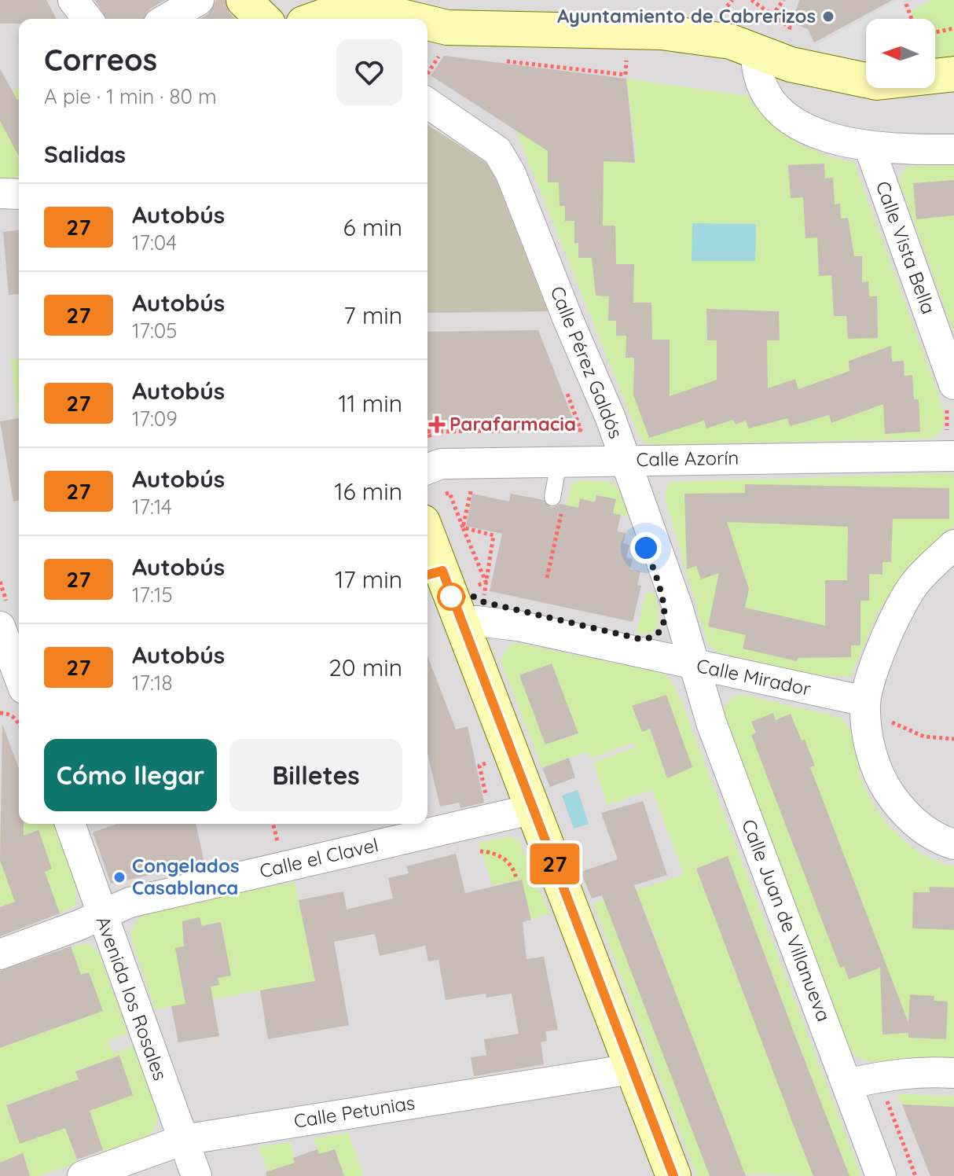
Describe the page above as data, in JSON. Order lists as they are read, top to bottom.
{
  "streets": {
    "street": [
      "Calle Vista Bella",
      "Calle Pérez Galdós",
      "Calle Azorín",
      "Calle Mirador",
      "Calle el Clavel",
      "Calle Juan de Villanueva",
      "Avenida los Rosales",
      "Calle Petunias"
    ]
  },
  "crossings": [
    ["Calle Pérez Galdós", "Calle Azorín"],
    ["Calle Pérez Galdós", "Calle Mirador"],
    ["Calle Pérez Galdós", "Calle Juan de Villanueva"],
    ["Calle Mirador", "Calle Juan de Villanueva"],
    ["Calle el Clavel", "Avenida los Rosales"],
    ["Avenida los Rosales", "Calle Petunias"]
  ],
  "places": {
    "other": ["Ayuntamiento de Cabrerizos", "Congelados Casablanca"],
    "health": ["Parafarmacia"]
  },
  "lines": ["bus line 27"],
  "north": "left",
  "page": {
    "on_map": "27",
    "heading": [
      ["Correos", "A pie · 1 min · 80 m"],
      "Salidas"
    ],
    "list": [
      {
        "mark": "27",
        "name": "Autobús",
        "note": "17:04",
        "value": "6 min"
      },
      {
        "mark": "27",
        "name": "Autobús",
        "note": "17:05",
        "value": "7 min"
      },
      {
        "mark": "27",
        "name": "Autobús",
        "note": "17:09",
        "value": "11 min"
      },
      {
        "mark": "27",
        "name": "Autobús",
        "note": "17:14",
        "value": "16 min"
      },
      {
        "mark": "27",
        "name": "Autobús",
        "note": "17:15",
        "value": "17 min"
      },
      {
        "mark": "27",
        "name": "Autobús",
        "note": "17:18",
        "value": "20 min"
      }
    ],
    "buttons": ["Cómo llegar", "Billetes"]
  }
}
